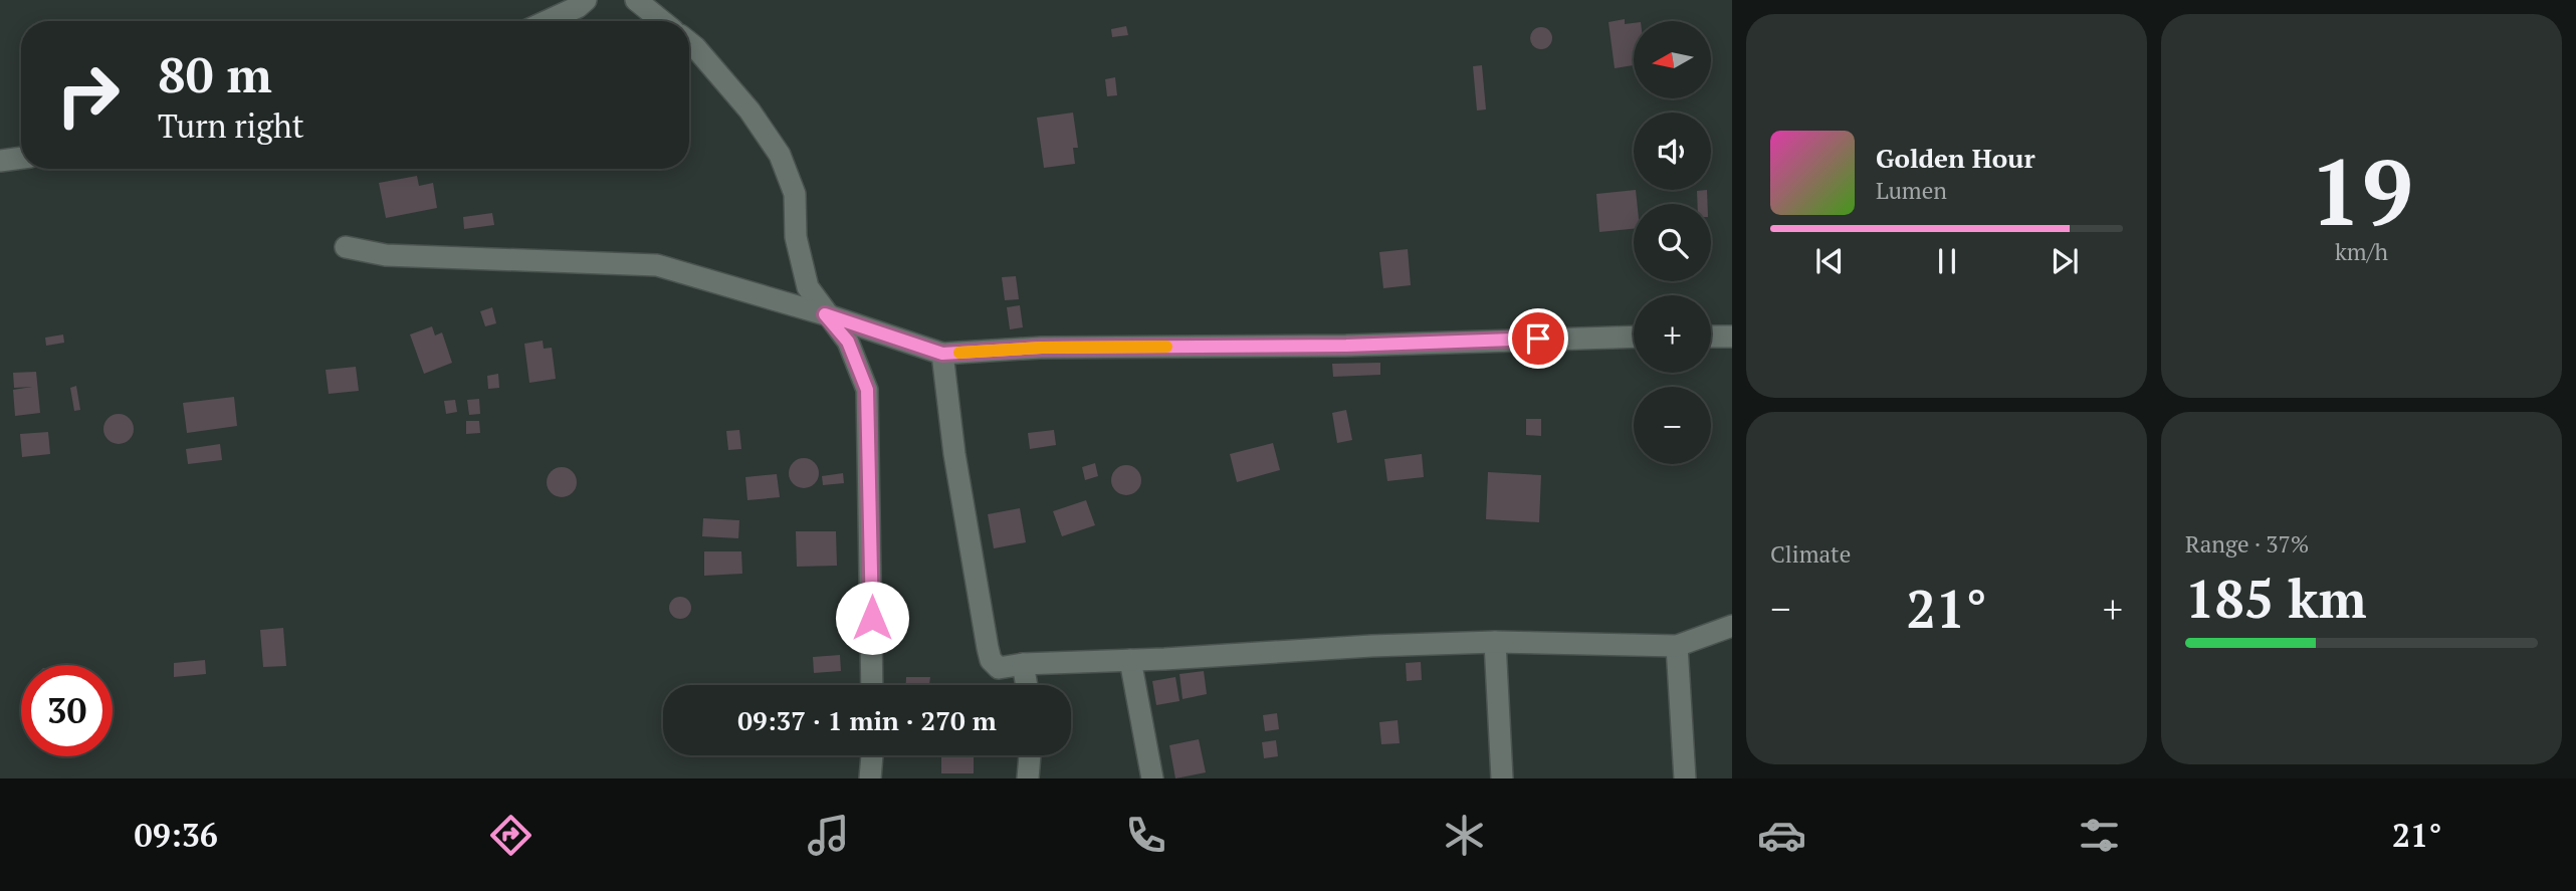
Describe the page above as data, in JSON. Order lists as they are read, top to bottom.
{
  "north": "left",
  "page": {
    "tile": [
      ["19", "km/h"],
      "Climate",
      ["Range · 37%", "185 km"]
    ],
    "map_buttons": ["+", "−"],
    "turn": ["80 m", "Turn right"],
    "song": ["Golden Hour", "Lumen"],
    "heat": ["−", "21°", "+"],
    "limit": "30",
    "trip": "09:37 · 1 min · 270 m",
    "tabs": ["09:36", "21°"]
  }
}
